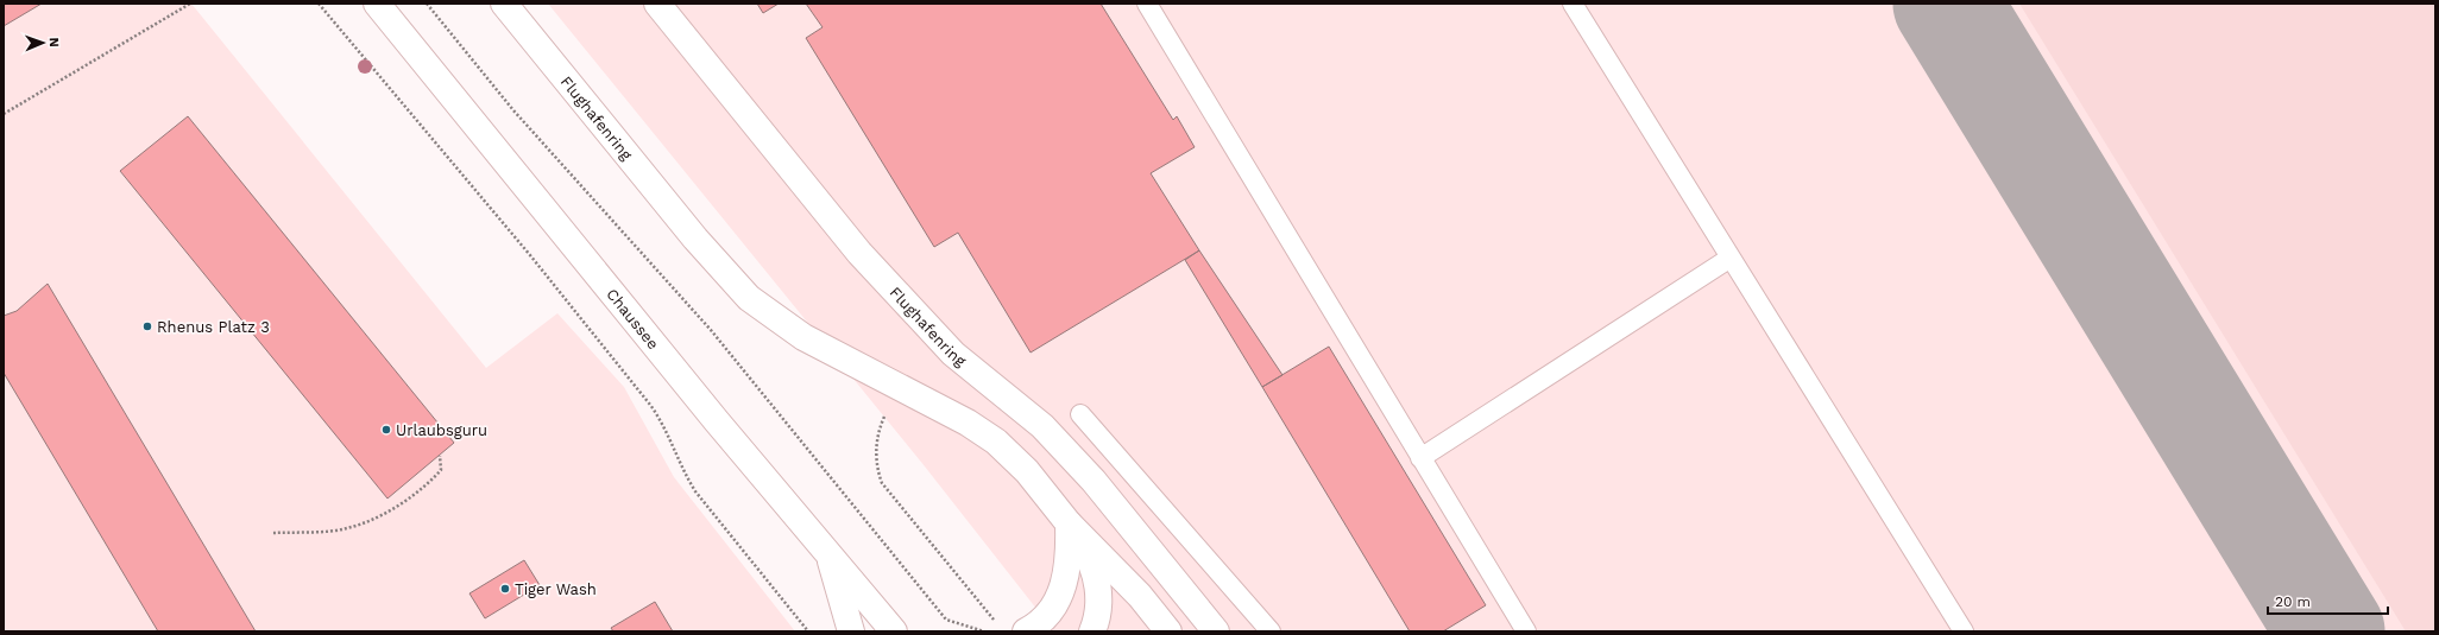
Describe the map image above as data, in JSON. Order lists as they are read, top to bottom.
{
  "streets": {
    "street": ["Flughafenring", "Chaussee"]
  },
  "places": ["Rhenus Platz 3", "Urlaubsguru", "Tiger Wash"],
  "scale_bar": "20 m",
  "north": "right"
}
